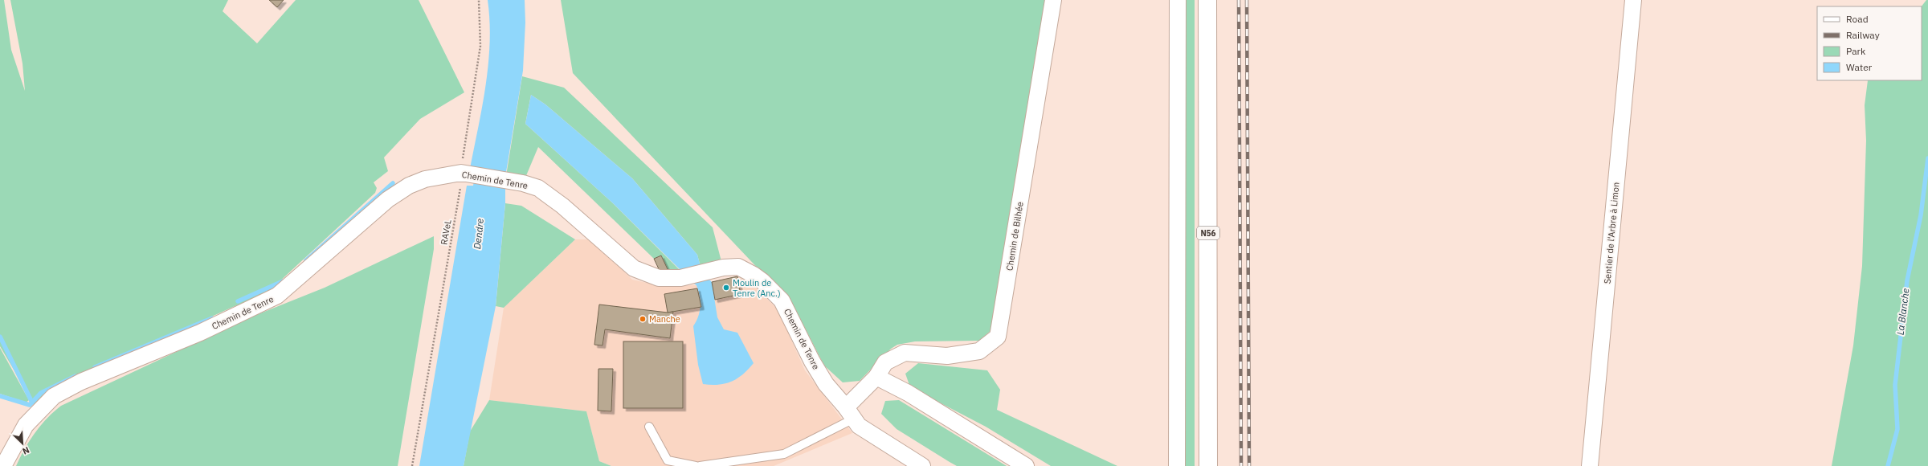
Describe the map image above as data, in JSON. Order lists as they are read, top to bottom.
{
  "streets": {
    "highway": ["N56"],
    "street": ["Chemin de Tenre", "Sentier de l'Arbre à Limon", "Chemin de Bilhée"],
    "path": ["RAVeL"]
  },
  "crossings": [
    ["Chemin de Tenre", "RAVeL"]
  ],
  "water": ["Dendre", "La Blanche"],
  "places": ["Moulin de Tenre (Anc.)", "Manche"],
  "legend": [
    "Road",
    "Railway",
    "Park",
    "Water"
  ],
  "north": "bottom right"
}
